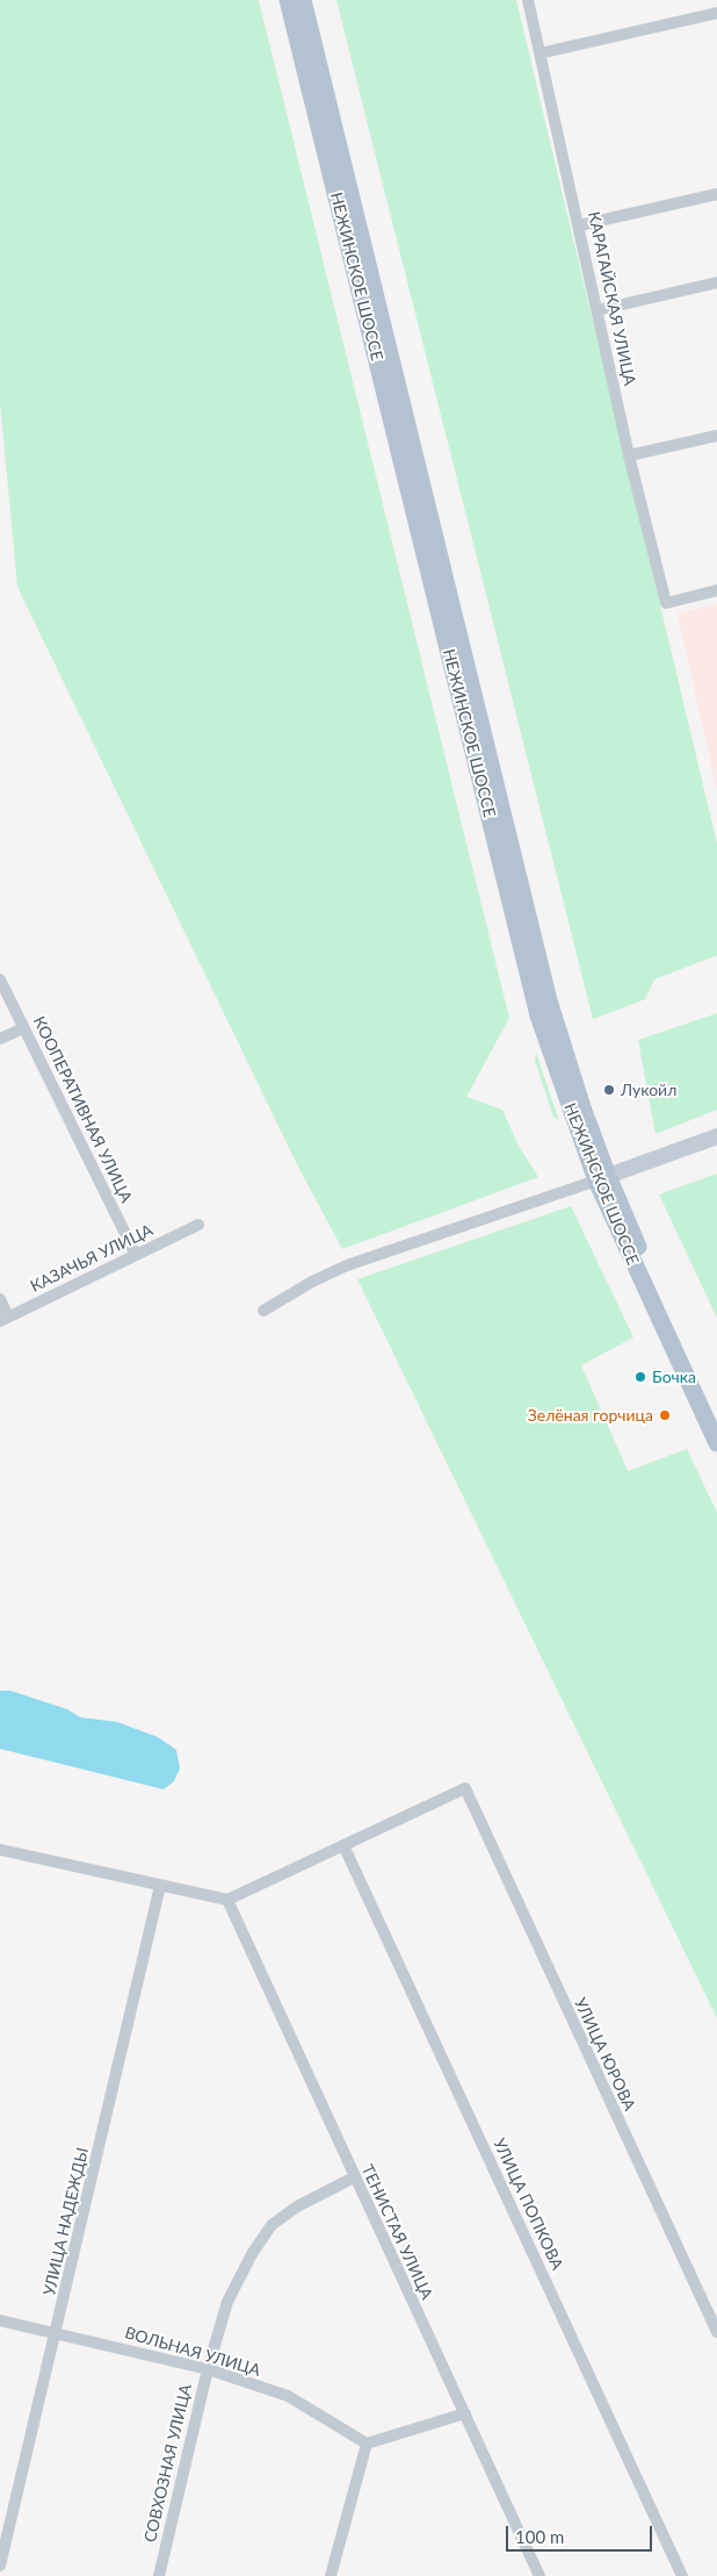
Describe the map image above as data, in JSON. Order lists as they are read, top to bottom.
{
  "streets": {
    "main road": ["НЕЖИНСКОЕ ШОССЕ"],
    "street": [
      "КАРАГАЙСКАЯ УЛИЦА",
      "КООПЕРАТИВНАЯ УЛИЦА",
      "КАЗАЧЬЯ УЛИЦА",
      "УЛИЦА ЮРОВА",
      "УЛИЦА ПОПКОВА",
      "УЛИЦА НАДЕЖДЫ",
      "ТЕНИСТАЯ УЛИЦА",
      "ВОЛЬНАЯ УЛИЦА",
      "СОВХОЗНАЯ УЛИЦА"
    ]
  },
  "crossings": [
    ["КООПЕРАТИВНАЯ УЛИЦА", "КАЗАЧЬЯ УЛИЦА"],
    ["УЛИЦА ЮРОВА", "УЛИЦА ПОПКОВА"],
    ["УЛИЦА НАДЕЖДЫ", "ВОЛЬНАЯ УЛИЦА"],
    ["ТЕНИСТАЯ УЛИЦА", "СОВХОЗНАЯ УЛИЦА"],
    ["ВОЛЬНАЯ УЛИЦА", "СОВХОЗНАЯ УЛИЦА"]
  ],
  "places": ["Лукойл", "Бочка", "Зелёная горчица"],
  "scale_bar": "100 m"
}
